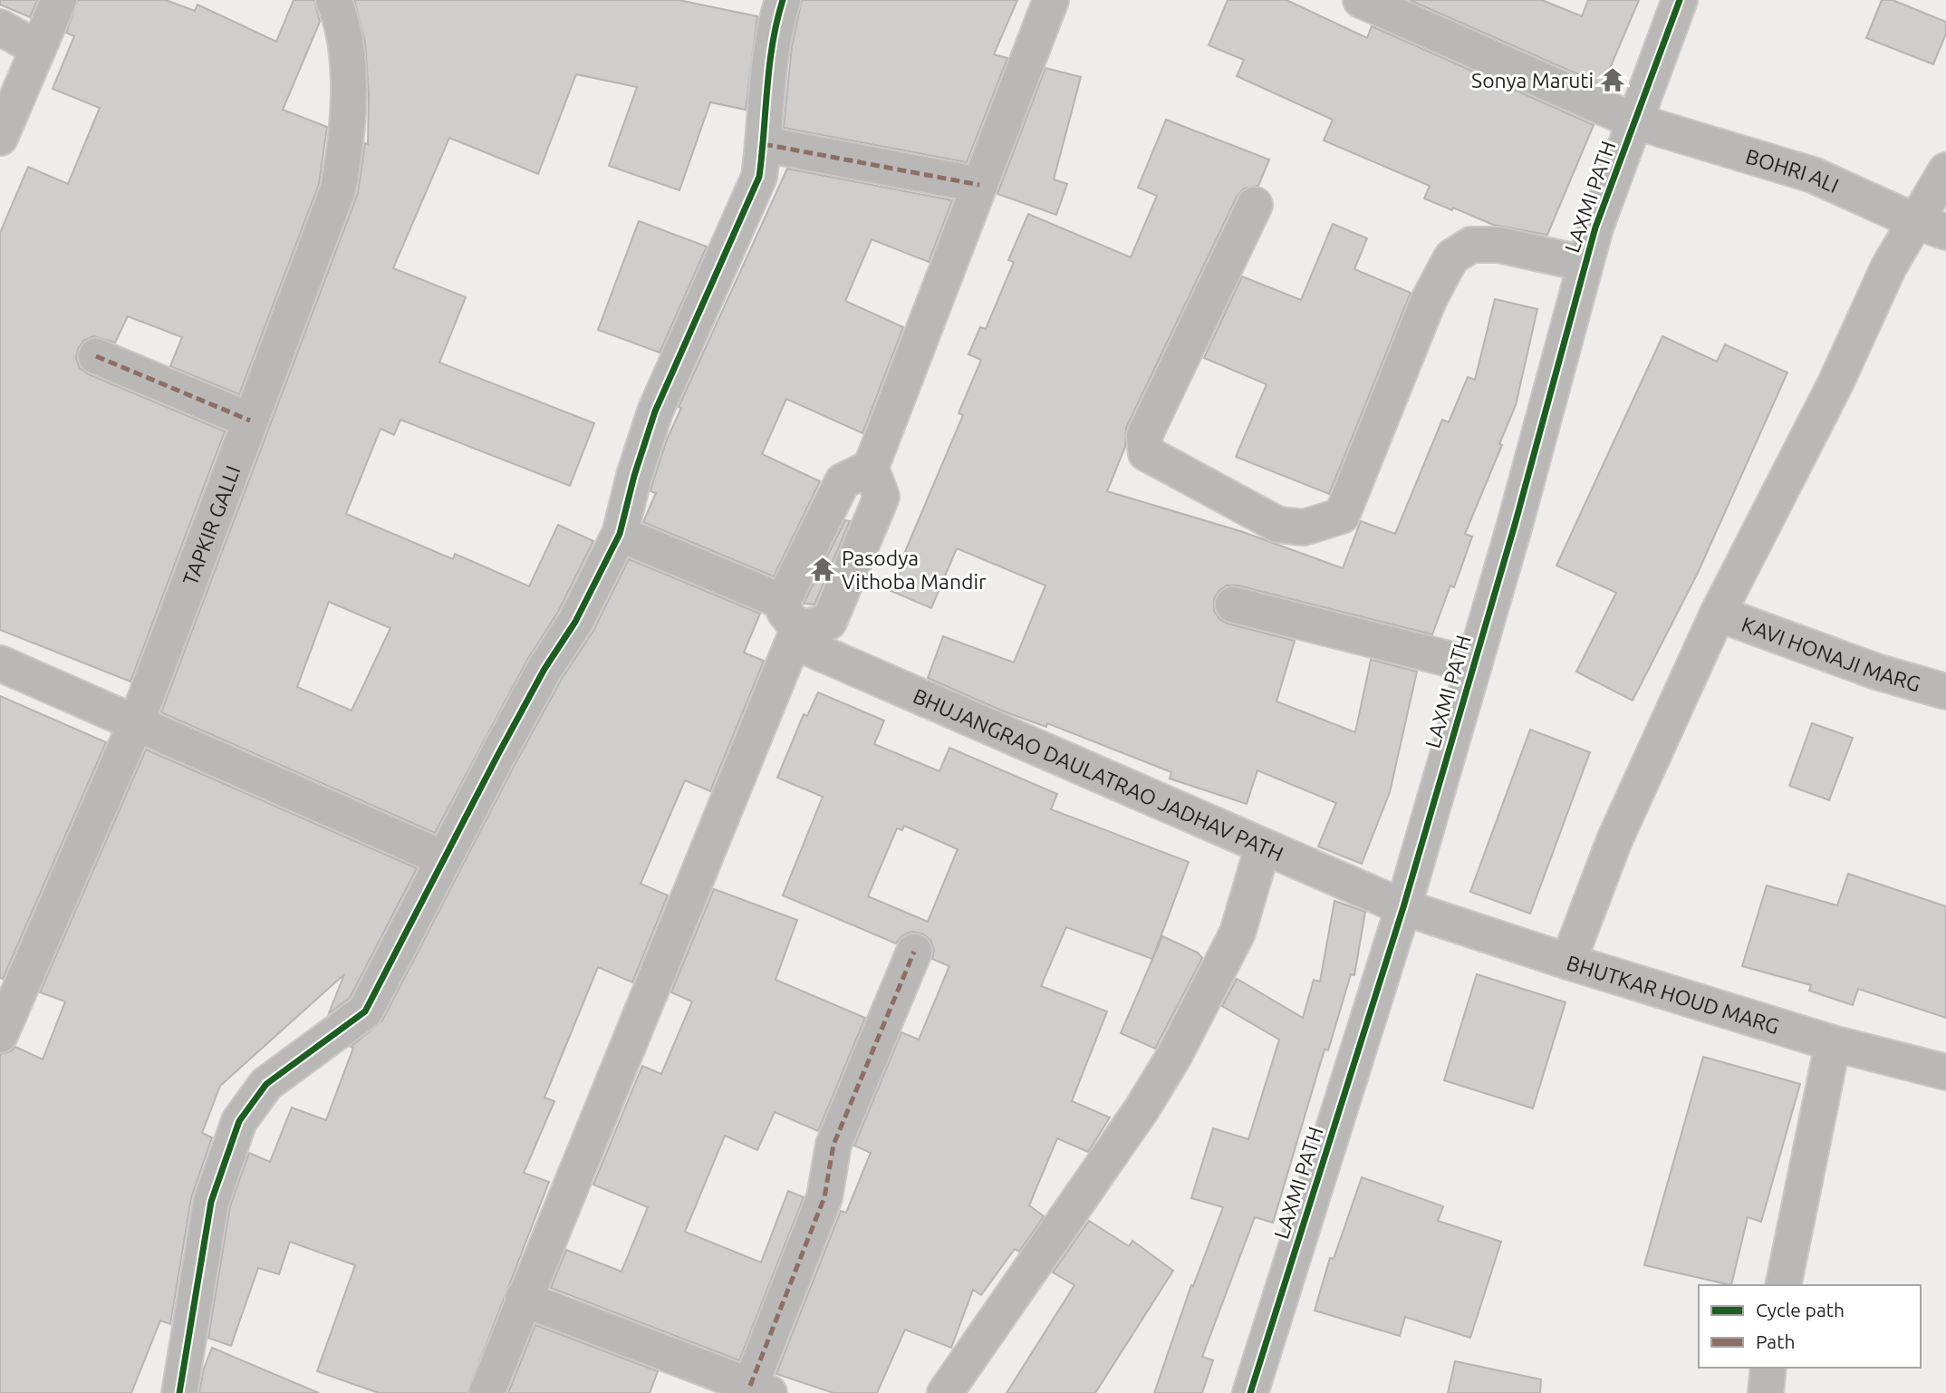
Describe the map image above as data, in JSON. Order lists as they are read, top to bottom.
{
  "streets": {
    "street": [
      "BOHRI ALI",
      "LAXMI PATH",
      "TAPKIR GALLI",
      "KAVI HONAJI MARG",
      "BHUJANGRAO DAULATRAO JADHAV PATH",
      "BHUTKAR HOUD MARG"
    ]
  },
  "crossings": [
    ["BOHRI ALI", "LAXMI PATH"],
    ["LAXMI PATH", "BHUJANGRAO DAULATRAO JADHAV PATH"],
    ["LAXMI PATH", "BHUTKAR HOUD MARG"],
    ["BHUJANGRAO DAULATRAO JADHAV PATH", "BHUTKAR HOUD MARG"]
  ],
  "places": {
    "temple": ["Sonya Maruti", "Pasodya Vithoba Mandir"]
  },
  "legend": ["Cycle path", "Path"]
}
